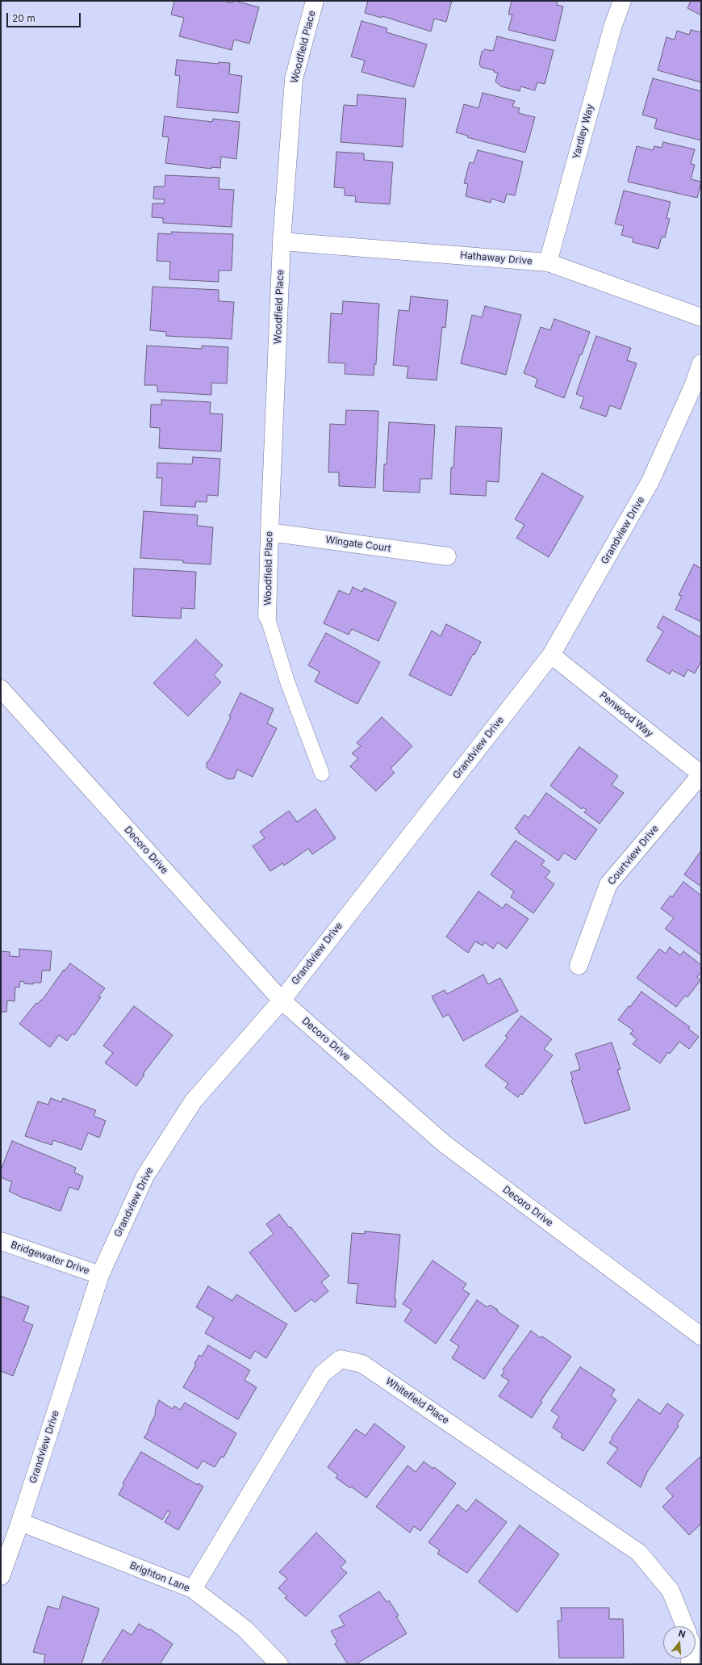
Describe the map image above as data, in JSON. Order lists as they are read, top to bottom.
{
  "streets": {
    "street": [
      "Woodfield Place",
      "Yardley Way",
      "Hathaway Drive",
      "Grandview Drive",
      "Wingate Court",
      "Penwood Way",
      "Decoro Drive",
      "Courtview Drive",
      "Bridgewater Drive",
      "Whitefield Place",
      "Brighton Lane"
    ]
  },
  "crossings": [
    ["Woodfield Place", "Hathaway Drive"],
    ["Woodfield Place", "Wingate Court"],
    ["Yardley Way", "Hathaway Drive"],
    ["Grandview Drive", "Penwood Way"],
    ["Grandview Drive", "Decoro Drive"],
    ["Grandview Drive", "Bridgewater Drive"],
    ["Grandview Drive", "Brighton Lane"],
    ["Penwood Way", "Courtview Drive"],
    ["Whitefield Place", "Brighton Lane"]
  ],
  "scale_bar": "20 m",
  "north": "top"
}
